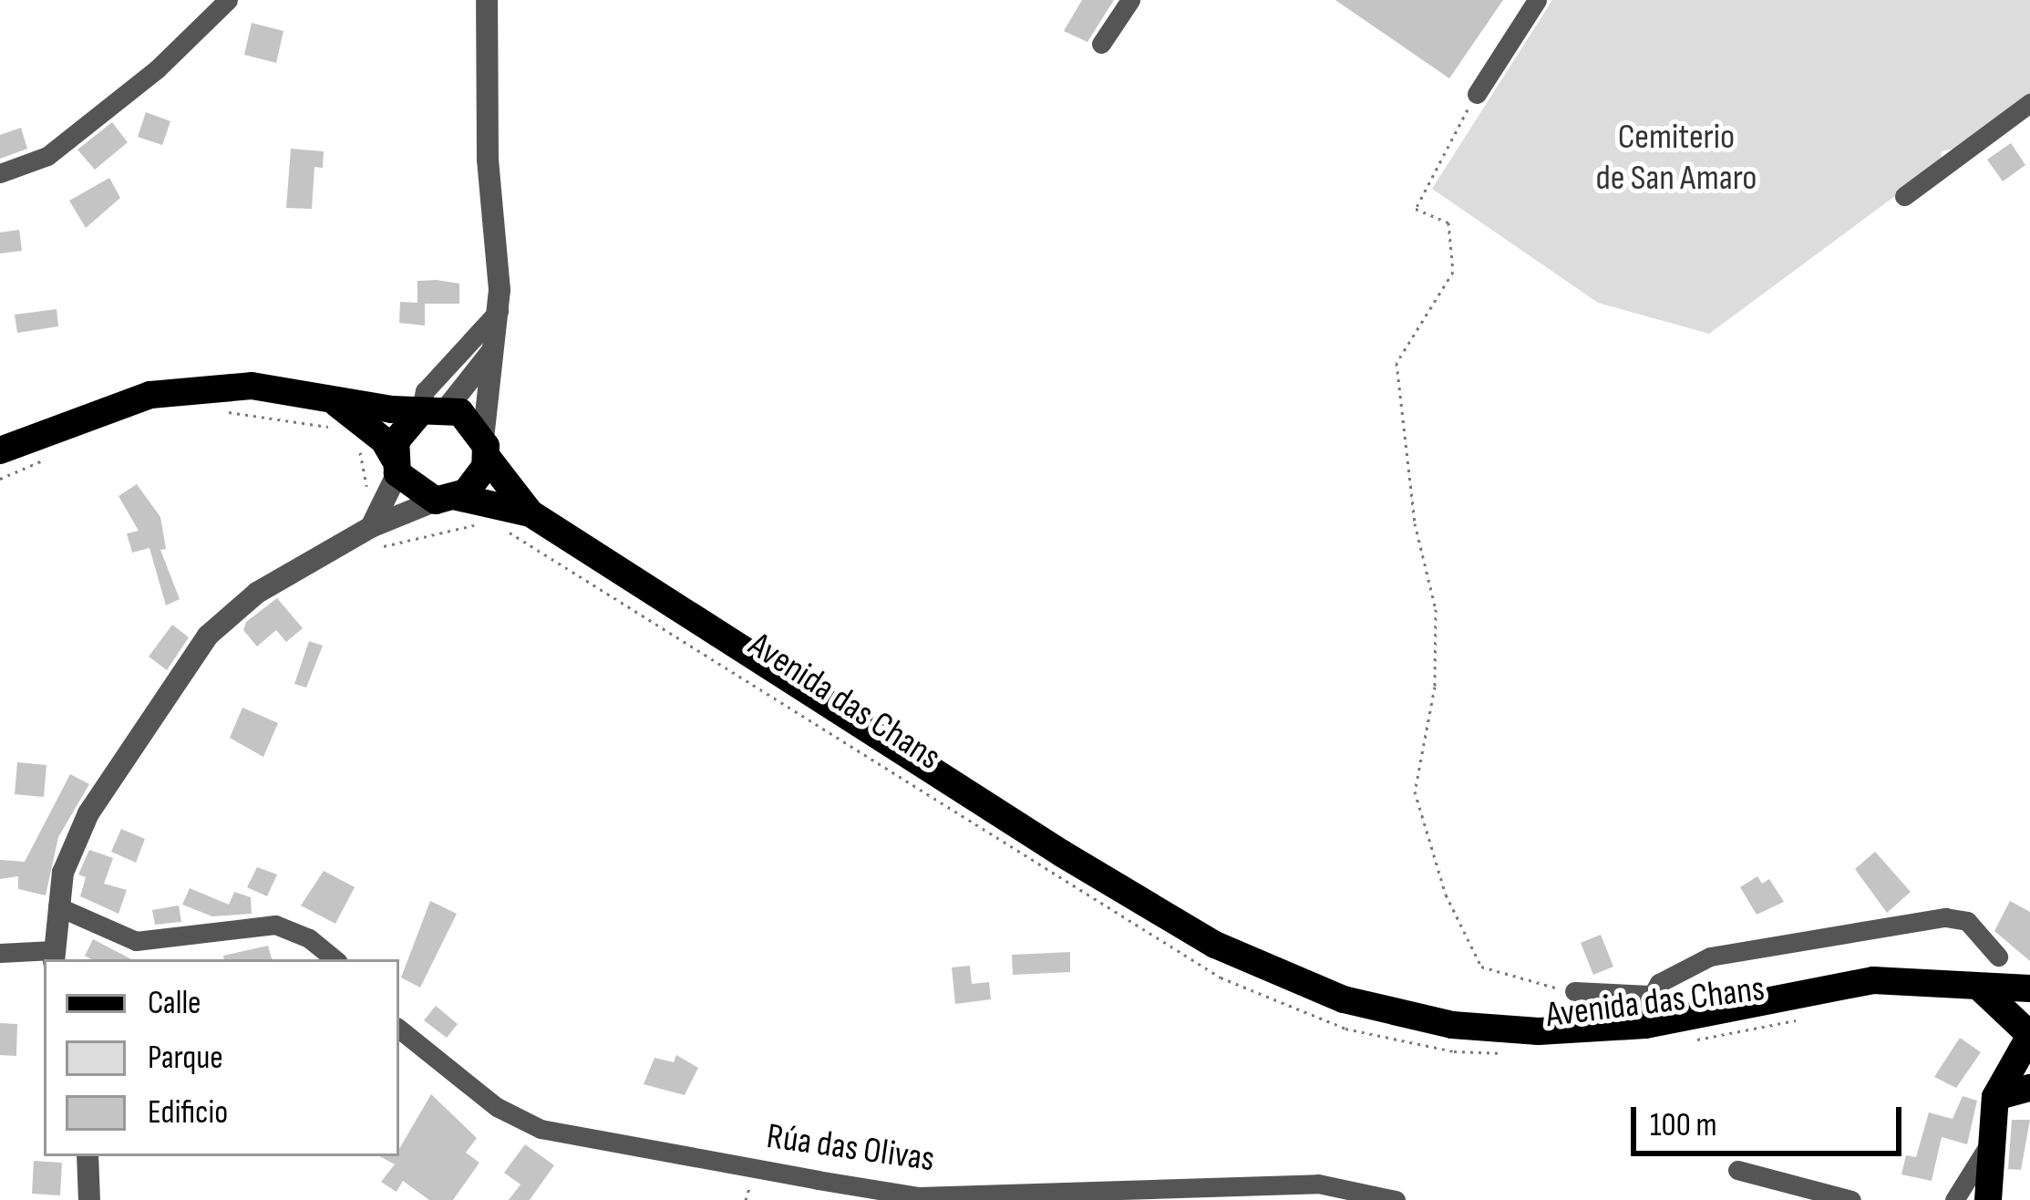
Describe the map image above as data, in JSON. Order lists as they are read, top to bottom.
{
  "streets": {
    "main road": ["Avenida das Chans"],
    "street": ["Rúa das Olivas"]
  },
  "parks": ["Cemiterio de San Amaro"],
  "legend": ["Calle", "Parque", "Edificio"],
  "scale_bar": "100 m"
}
